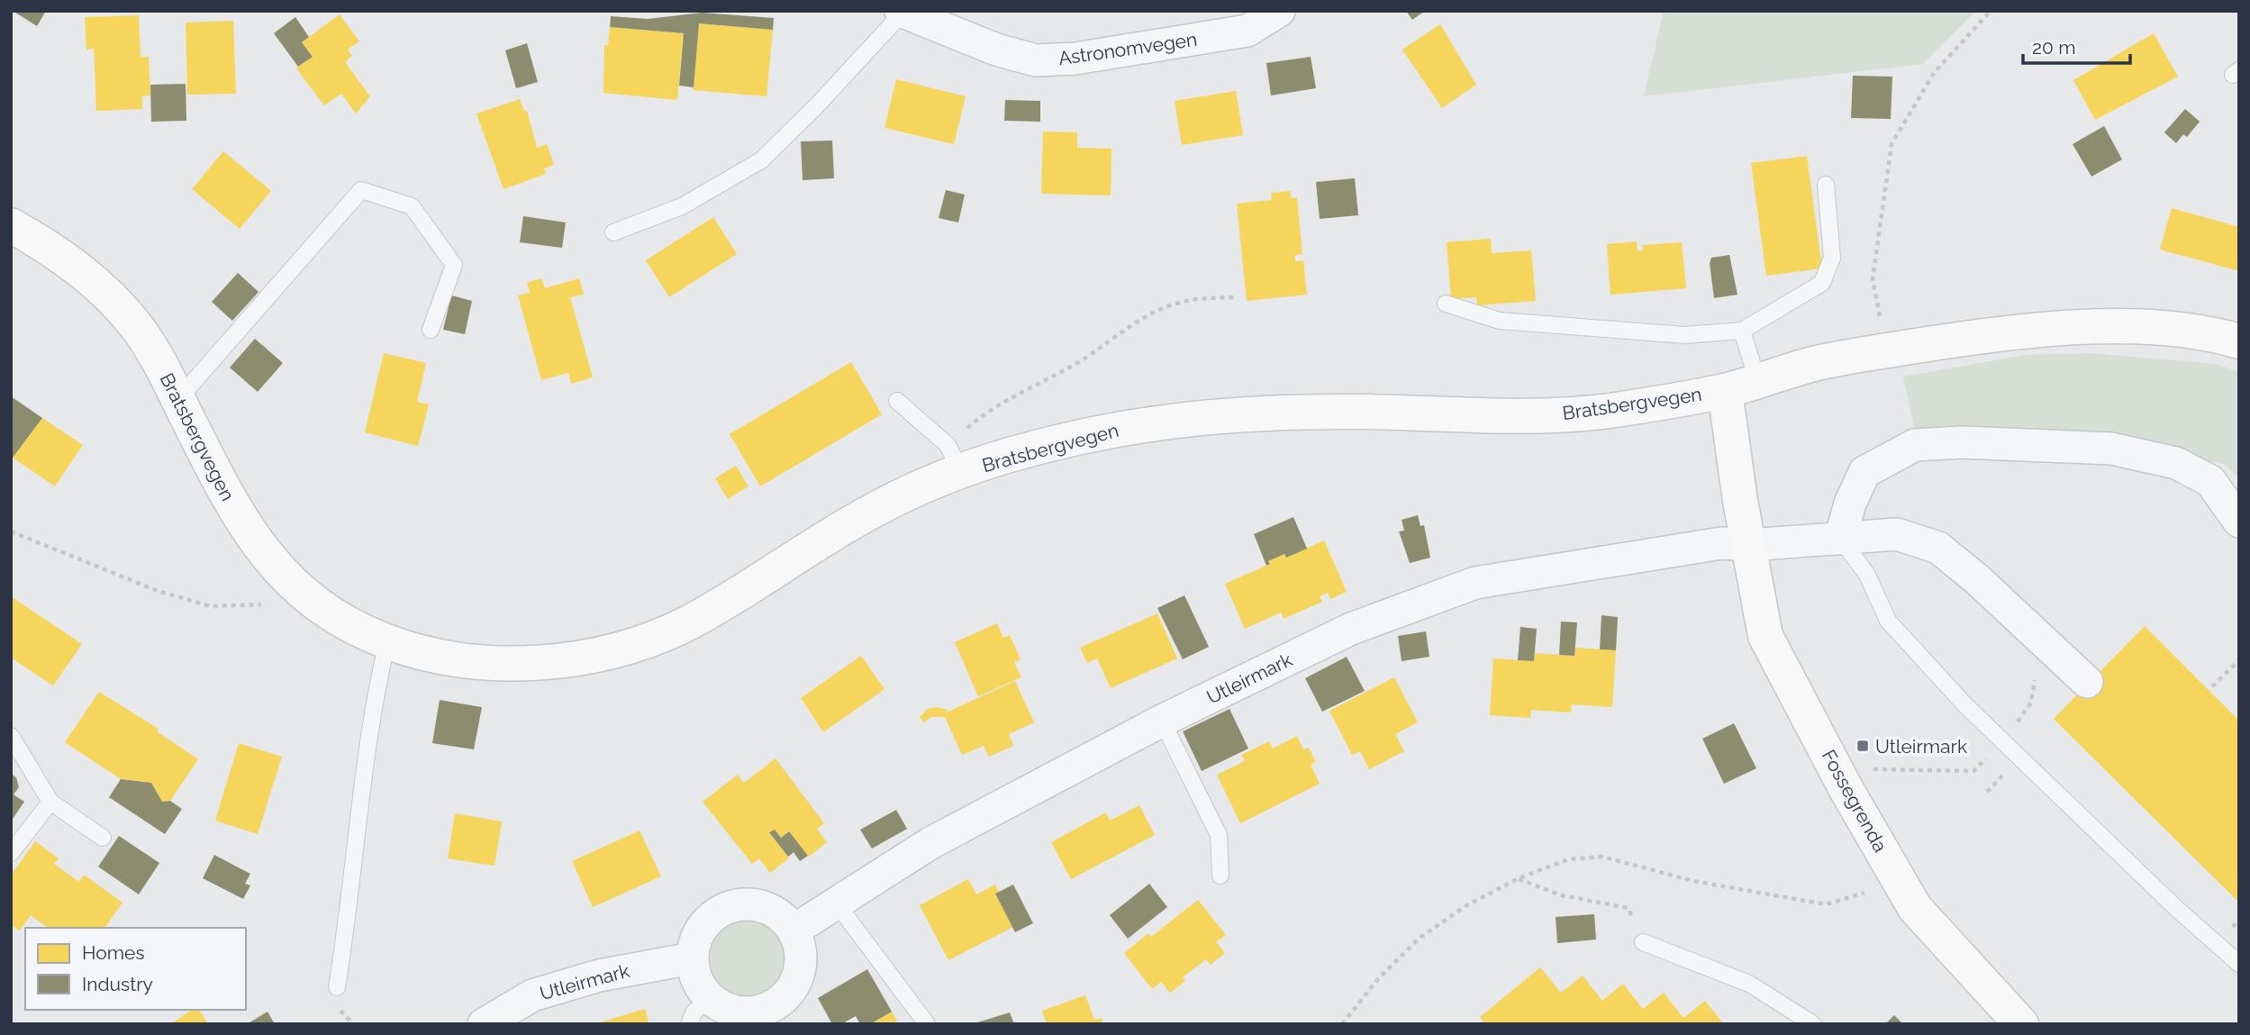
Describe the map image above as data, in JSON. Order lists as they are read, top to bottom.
{
  "streets": {
    "main road": ["Bratsbergvegen", "Fossegrenda"],
    "street": ["Astronomvegen", "Utleirmark"]
  },
  "crossings": [
    ["Bratsbergvegen", "Fossegrenda"],
    ["Utleirmark", "Fossegrenda"]
  ],
  "places": {
    "transit": ["Utleirmark"]
  },
  "legend": ["Homes", "Industry"],
  "scale_bar": "20 m"
}
